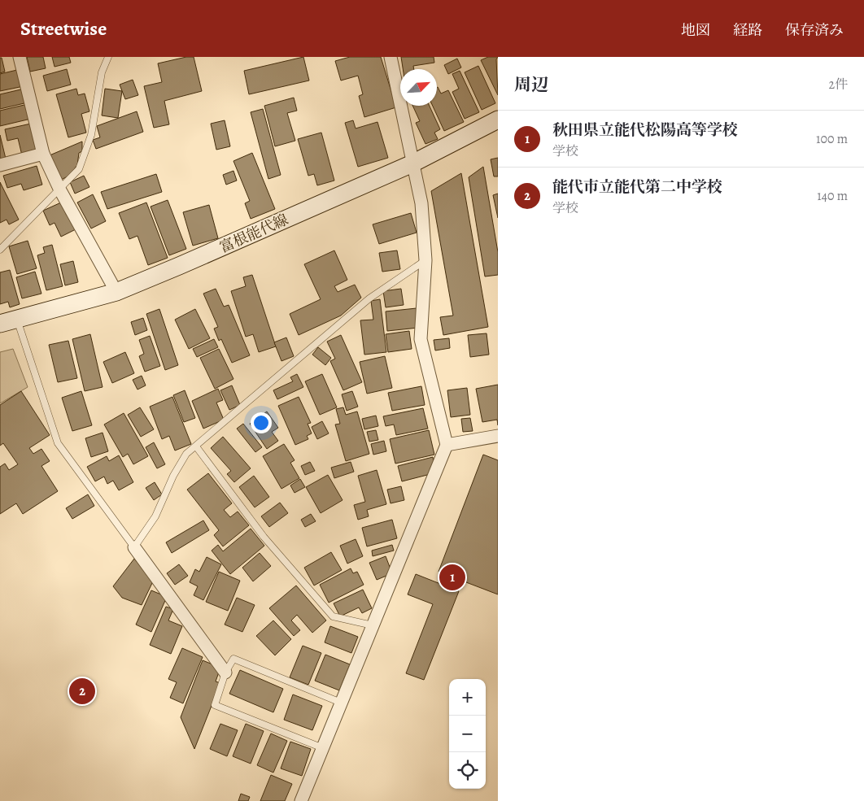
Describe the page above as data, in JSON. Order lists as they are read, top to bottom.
{
  "streets": {
    "main road": ["富根能代線"]
  },
  "north": "top right",
  "page": {
    "header": "Streetwise",
    "nav": ["地図", "経路", "保存済み"],
    "heading": ["周辺", "2件"],
    "list": [
      {
        "mark": "1",
        "name": "秋田県立能代松陽高等学校",
        "note": "学校",
        "value": "100 m"
      },
      {
        "mark": "2",
        "name": "能代市立能代第二中学校",
        "note": "学校",
        "value": "140 m"
      }
    ],
    "pins": ["1", "2"],
    "map_buttons": ["+", "−"]
  }
}
